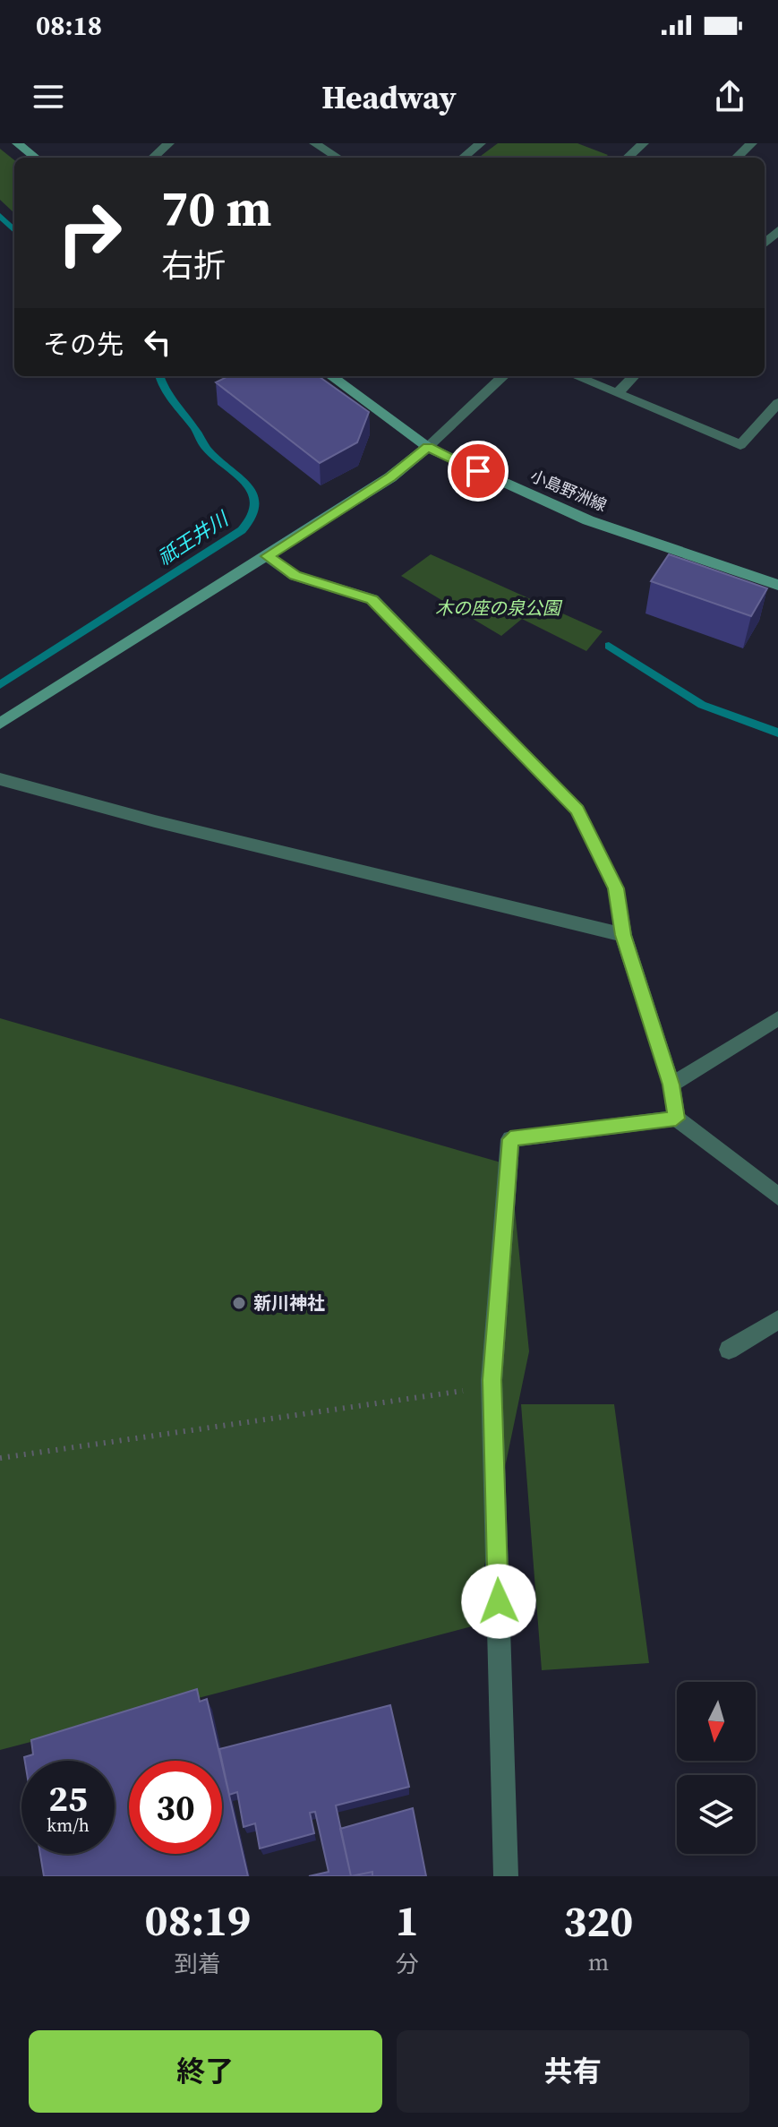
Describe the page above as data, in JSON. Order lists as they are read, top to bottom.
{
  "streets": {
    "main road": ["小島野洲線"]
  },
  "water": ["祇王井川"],
  "parks": ["木の座の泉公園"],
  "places": ["新川神社"],
  "north": "bottom",
  "page": {
    "status": "08:18",
    "header": "Headway",
    "turn": ["70 m", "右折"],
    "then": "その先",
    "speed": "25 km/h",
    "limit": "30",
    "eta": [
      "08:19",
      "到着",
      "1",
      "分",
      "320",
      "m"
    ],
    "buttons": ["終了", "共有"]
  }
}
